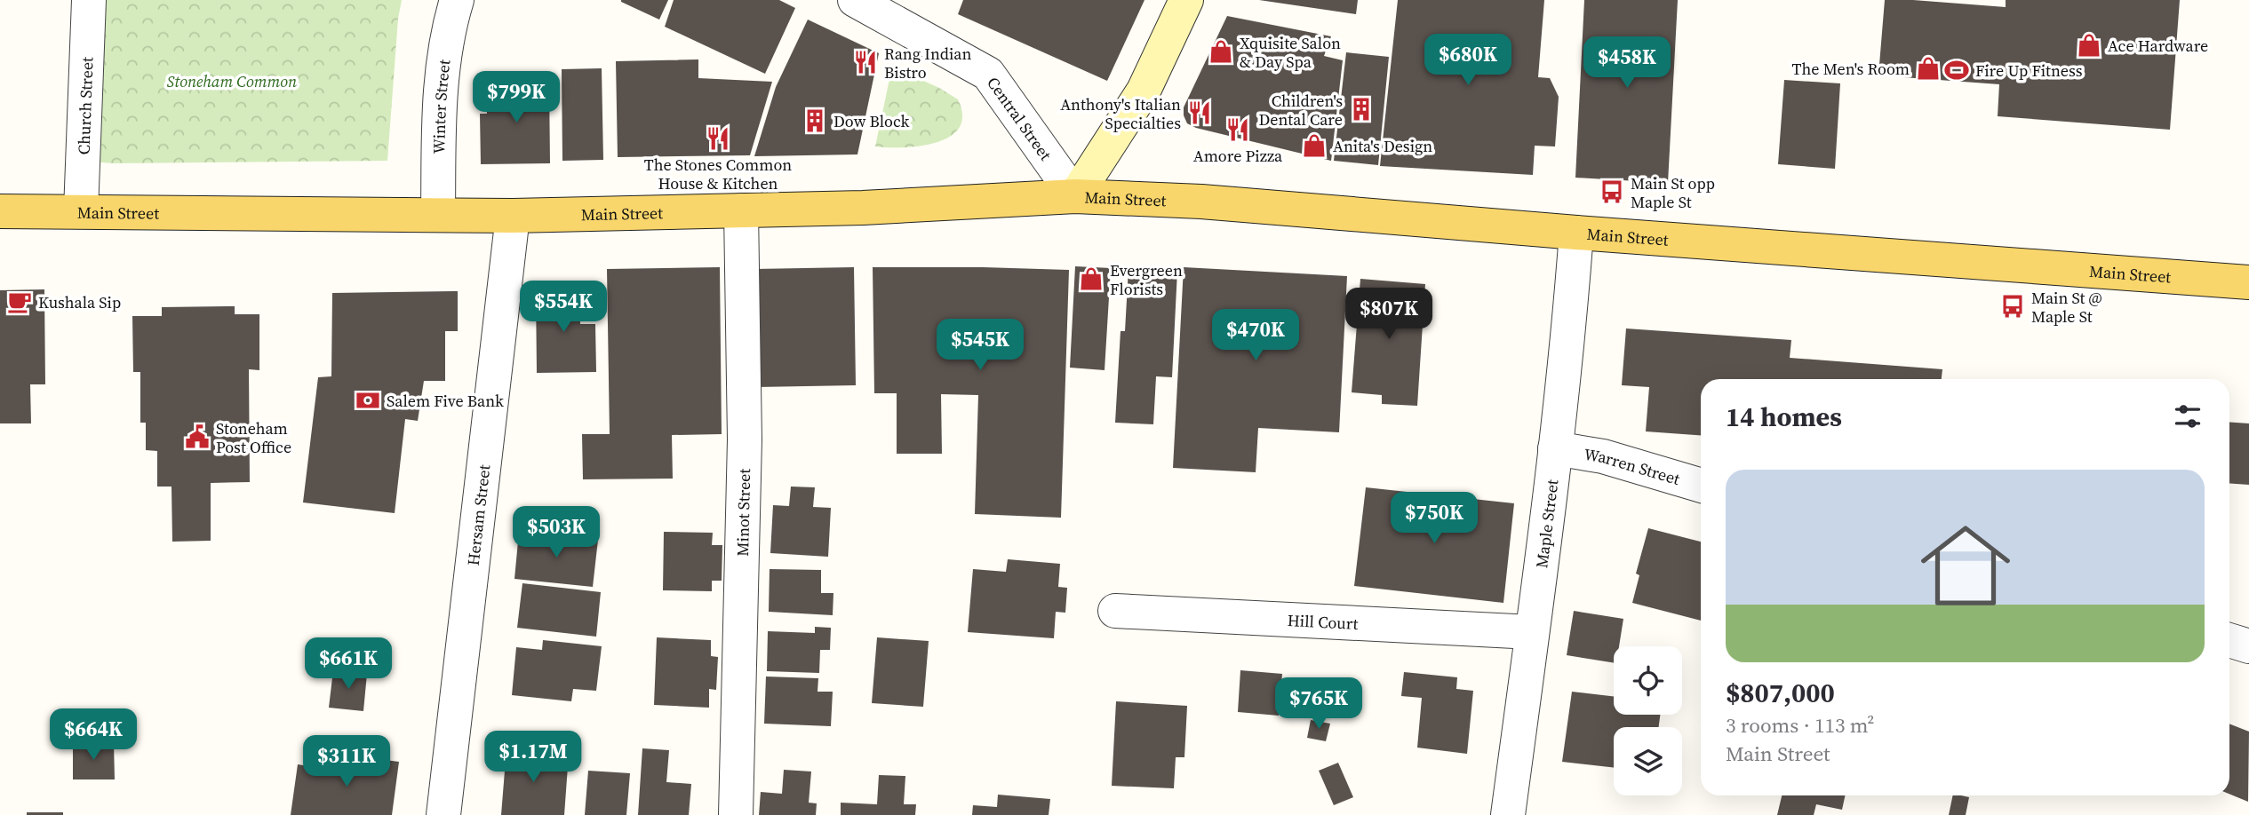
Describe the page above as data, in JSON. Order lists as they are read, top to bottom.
{
  "streets": {
    "main road": ["Main Street"],
    "street": [
      "Church Street",
      "Winter Street",
      "Central Street",
      "Warren Street",
      "Minot Street",
      "Hersam Street",
      "Maple Street",
      "Hill Court"
    ]
  },
  "crossings": [
    ["Church Street", "Main Street"],
    ["Winter Street", "Main Street"],
    ["Central Street", "Main Street"],
    ["Main Street", "Minot Street"],
    ["Main Street", "Hersam Street"],
    ["Main Street", "Maple Street"],
    ["Warren Street", "Maple Street"],
    ["Maple Street", "Hill Court"]
  ],
  "parks": ["Stoneham Common"],
  "places": {
    "shop": [
      "Ace Hardware",
      "Xquisite Salon & Day Spa",
      "The Men's Room",
      "Anita's Design",
      "Evergreen Florists"
    ],
    "restaurant": [
      "Rang Indian Bistro",
      "Anthony's Italian Specialties",
      "Amore Pizza",
      "The Stones Common House & Kitchen"
    ],
    "sports": ["Fire Up Fitness"],
    "building": ["Children's Dental Care", "Dow Block"],
    "bus stop": ["Main St opp Maple St", "Main St @ Maple St"],
    "cafe": ["Kushala Sip"],
    "bank": ["Salem Five Bank"],
    "public building": ["Stoneham Post Office"]
  },
  "page": {
    "price": [
      "$680K",
      "$458K",
      "$799K",
      "$554K",
      "$807K",
      "$470K",
      "$545K",
      "$750K",
      "$503K",
      "$661K",
      "$765K",
      "$664K",
      "$1.17M",
      "$311K"
    ],
    "heading": "14 homes",
    "list": [
      {
        "name": "$807,000",
        "note": "3 rooms · 113 m² · Main Street"
      }
    ]
  }
}
